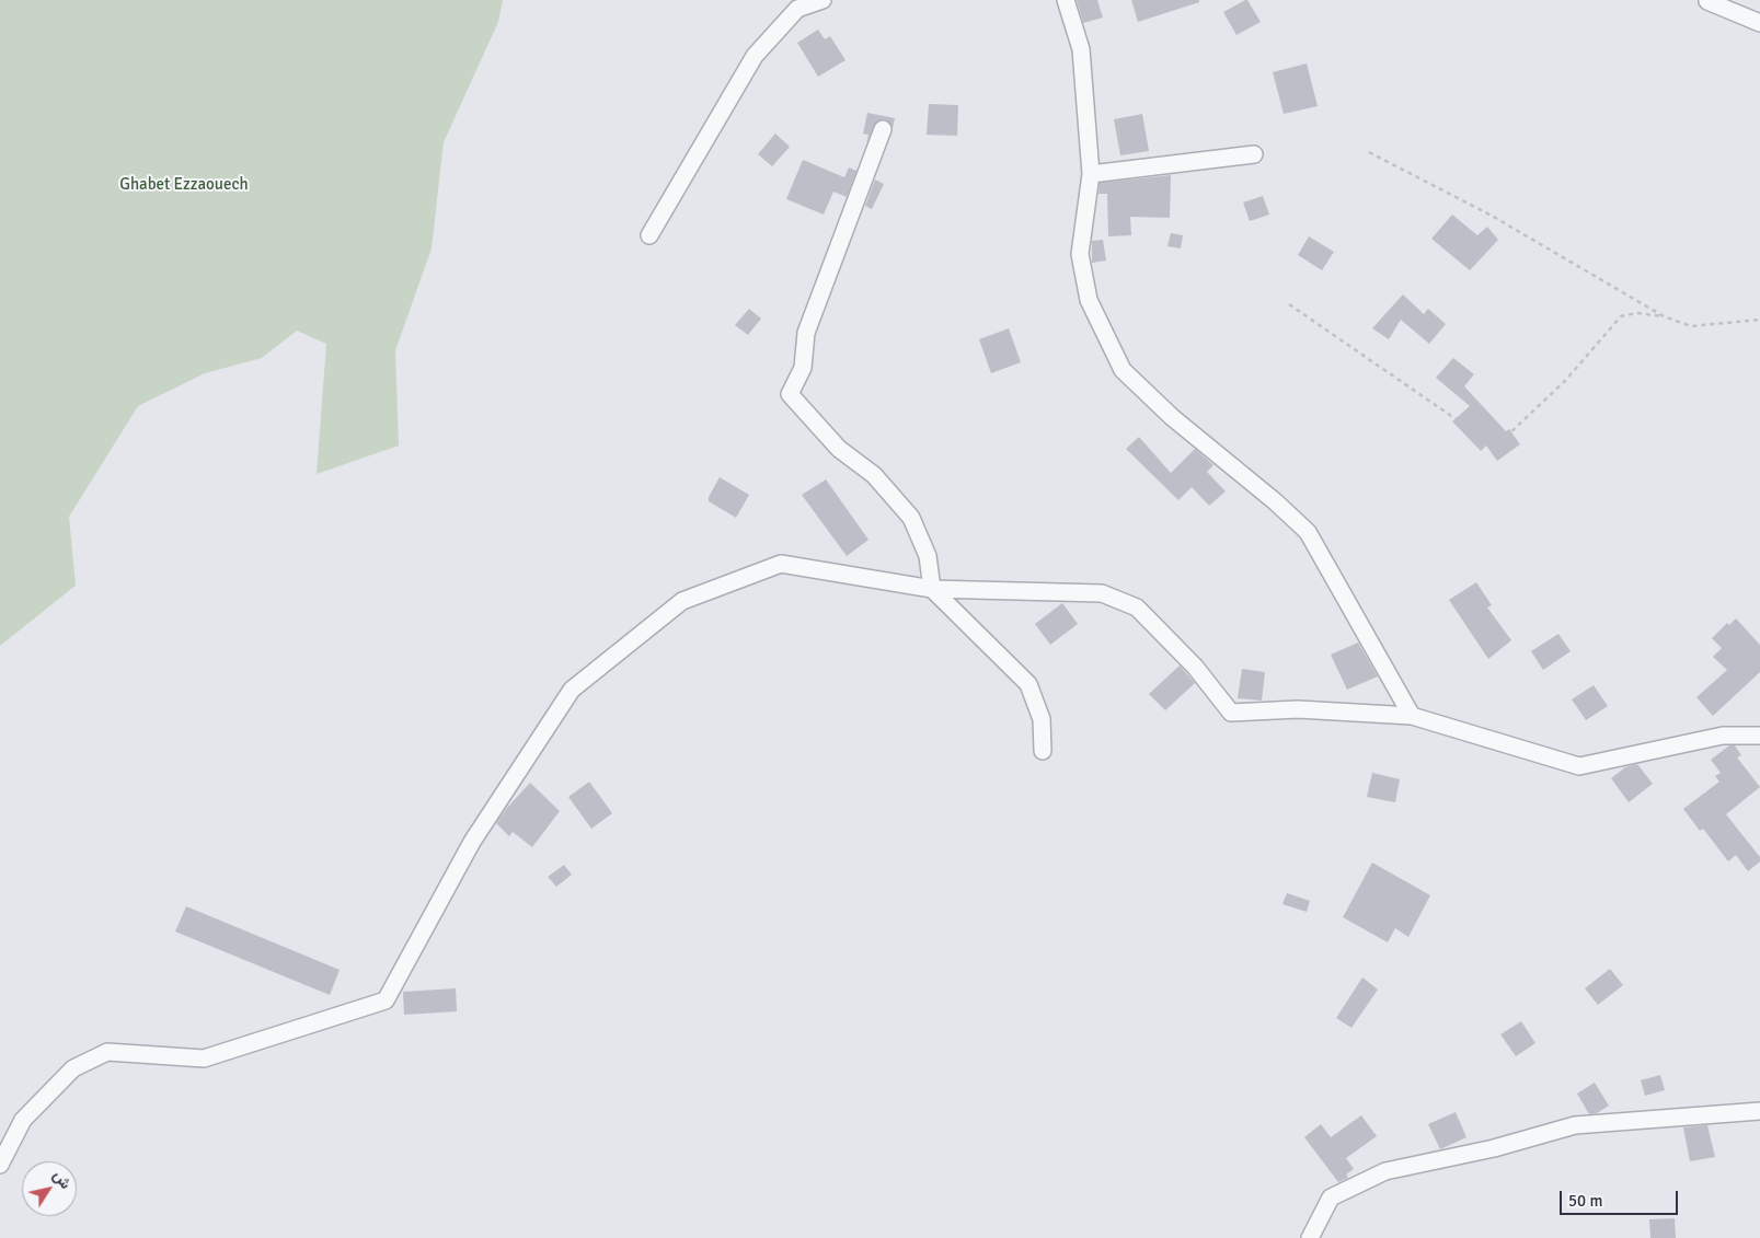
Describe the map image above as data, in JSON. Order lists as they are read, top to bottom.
{
  "parks": ["Ghabet Ezzaouech"],
  "scale_bar": "50 m",
  "north": "top right"
}
